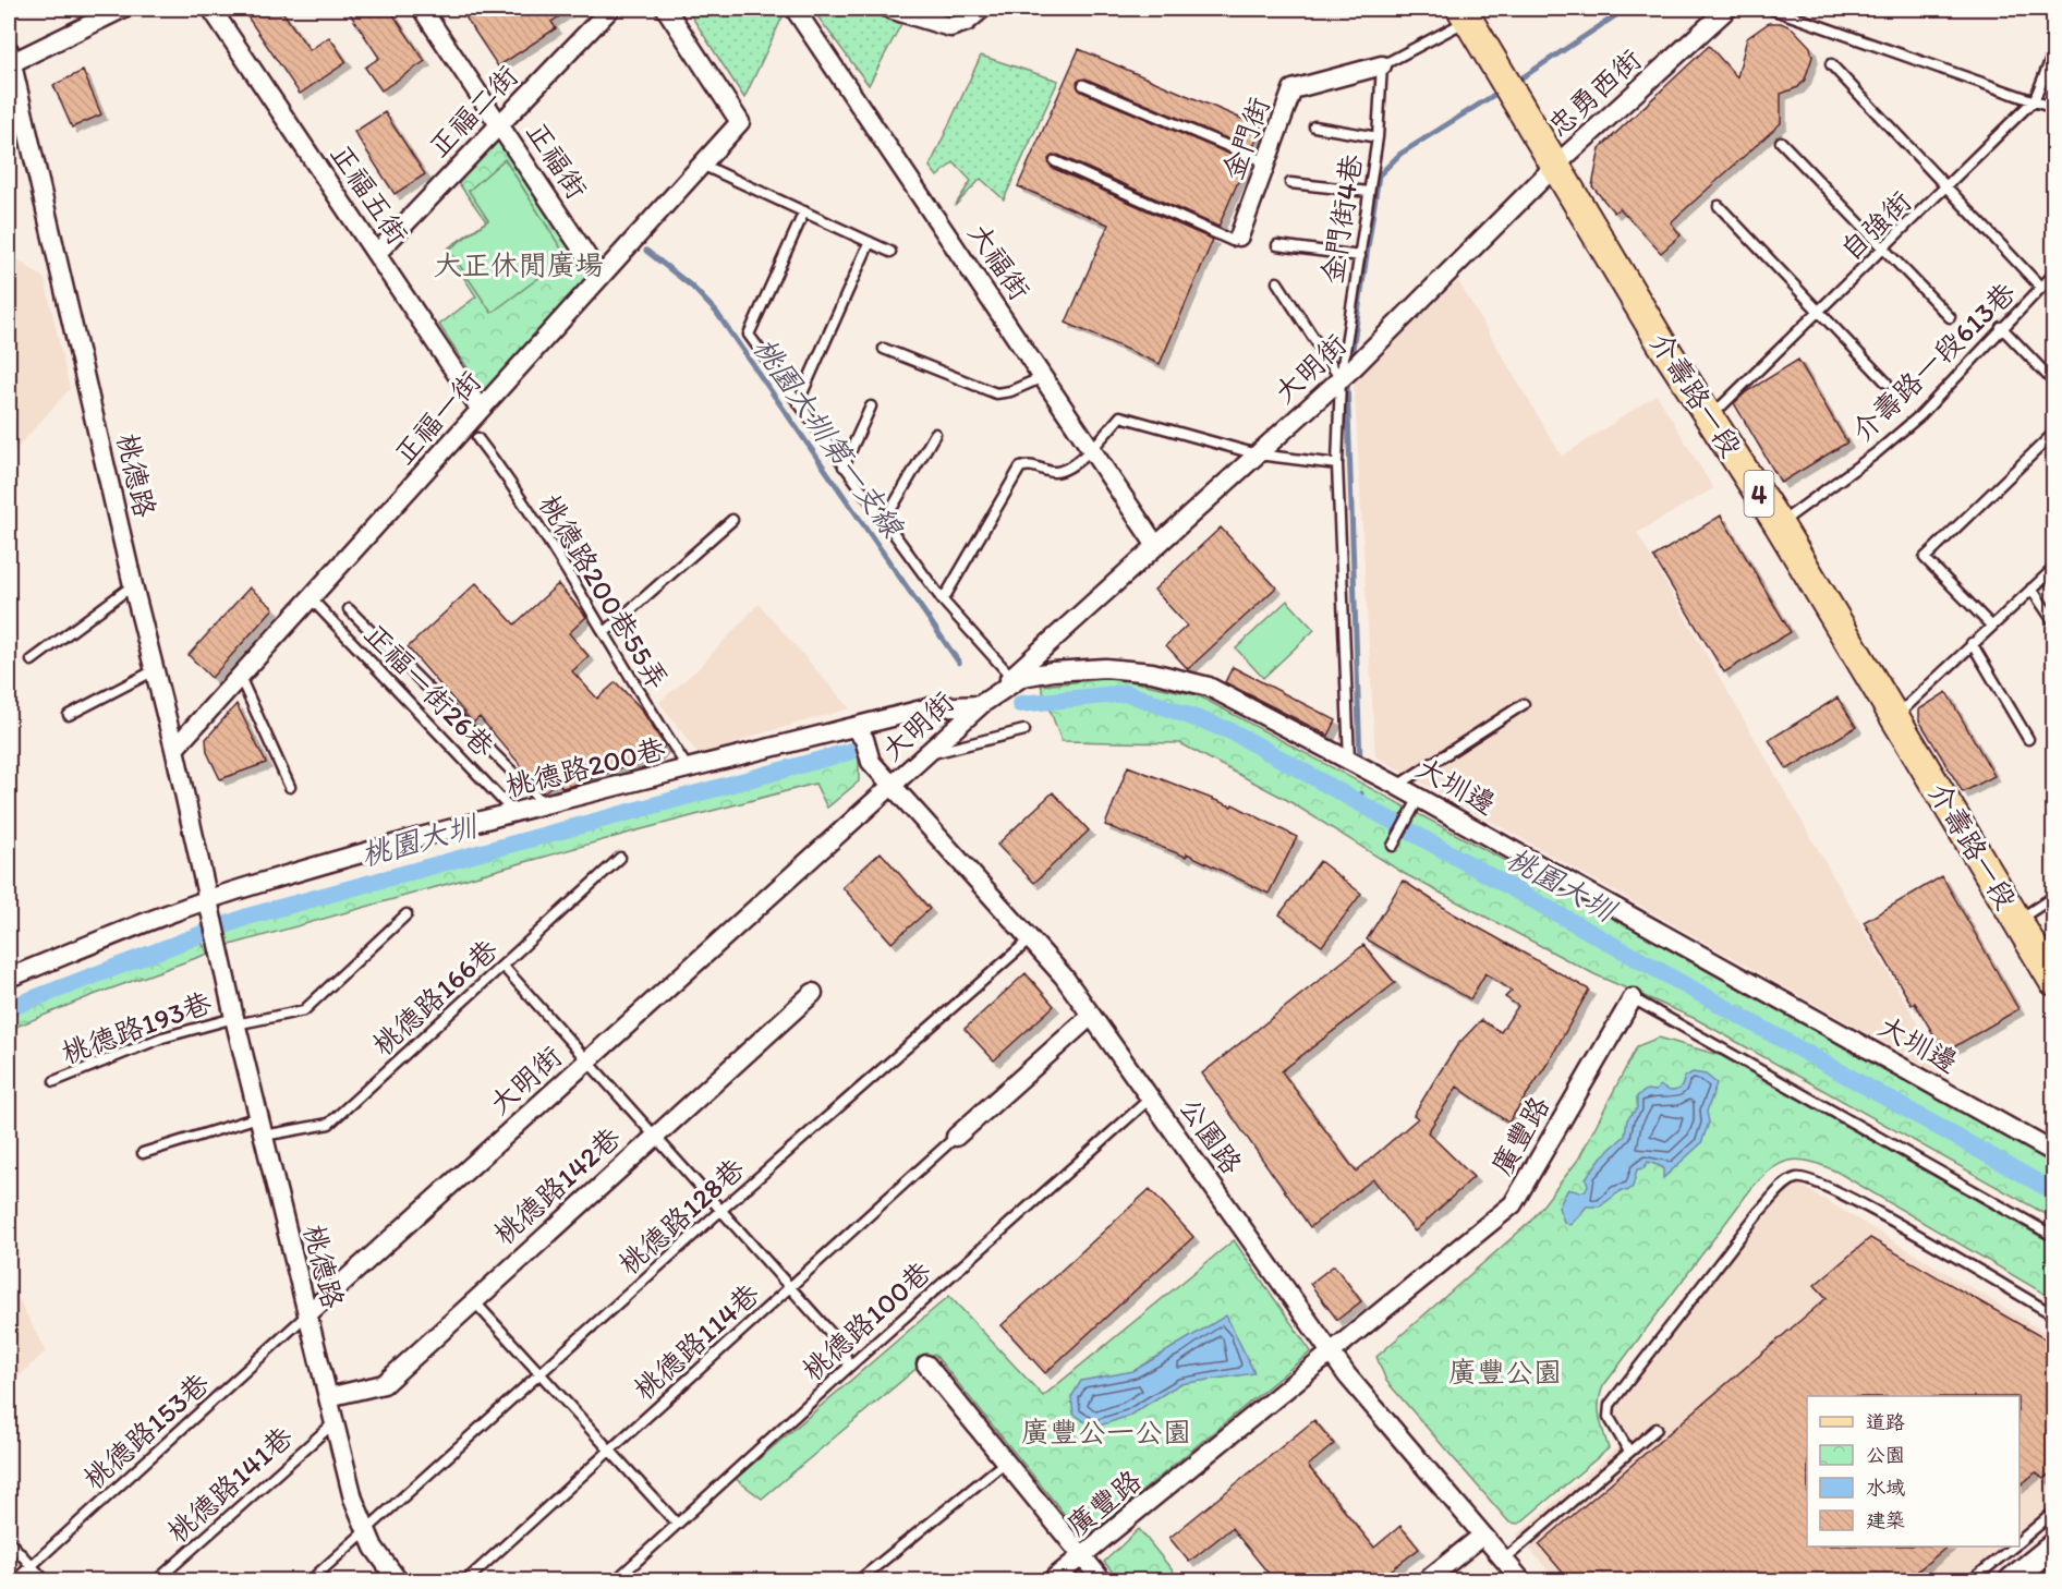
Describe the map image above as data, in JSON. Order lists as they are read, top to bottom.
{
  "streets": {
    "main road": ["介壽路一段", "4"],
    "street": [
      "忠勇西街",
      "正福二街",
      "金門街",
      "正福街",
      "正福五街",
      "大福街",
      "大明街",
      "正福一街",
      "桃德路",
      "桃德路200巷",
      "大圳邊",
      "公園路",
      "廣豐路",
      "桃德路142巷"
    ],
    "lane": [
      "金門街4巷",
      "自強街",
      "介壽路一段613巷",
      "桃德路200巷55弄",
      "正福一街26巷",
      "桃德路166巷",
      "桃德路193巷",
      "桃德路128巷",
      "桃德路100巷",
      "桃德路114巷",
      "桃德路153巷",
      "桃德路141巷"
    ]
  },
  "crossings": [
    ["忠勇西街", "大明街"],
    ["忠勇西街", "介壽路一段"],
    ["正福二街", "正福街"],
    ["正福二街", "正福五街"],
    ["金門街", "金門街4巷"],
    ["金門街", "介壽路一段"],
    ["正福街", "正福一街"],
    ["正福五街", "正福一街"],
    ["金門街4巷", "大明街"],
    ["金門街4巷", "大圳邊"],
    ["自強街", "介壽路一段"],
    ["大福街", "大明街"],
    ["介壽路一段613巷", "介壽路一段"],
    ["大明街", "介壽路一段"],
    ["大明街", "桃德路"],
    ["大明街", "桃德路200巷"],
    ["大明街", "大圳邊"],
    ["大明街", "公園路"],
    ["大明街", "桃德路153巷"],
    ["正福一街", "桃德路"],
    ["正福一街", "正福一街26巷"],
    ["桃德路", "桃德路200巷"],
    ["桃德路", "桃德路166巷"],
    ["桃德路", "桃德路193巷"],
    ["桃德路", "桃德路142巷"],
    ["桃德路", "桃德路128巷"],
    ["桃德路", "桃德路153巷"],
    ["桃德路", "桃德路141巷"],
    ["桃德路200巷55弄", "桃德路200巷"],
    ["正福一街26巷", "桃德路200巷"],
    ["桃德路200巷", "大圳邊"],
    ["桃德路200巷", "公園路"],
    ["公園路", "廣豐路"],
    ["公園路", "桃德路128巷"],
    ["公園路", "桃德路100巷"]
  ],
  "water": ["桃園大圳第一支線", "桃園大圳"],
  "parks": ["大正休閒廣場", "廣豐公園", "廣豐公一公園"],
  "legend": [
    "道路",
    "公園",
    "水域",
    "建築"
  ]
}
